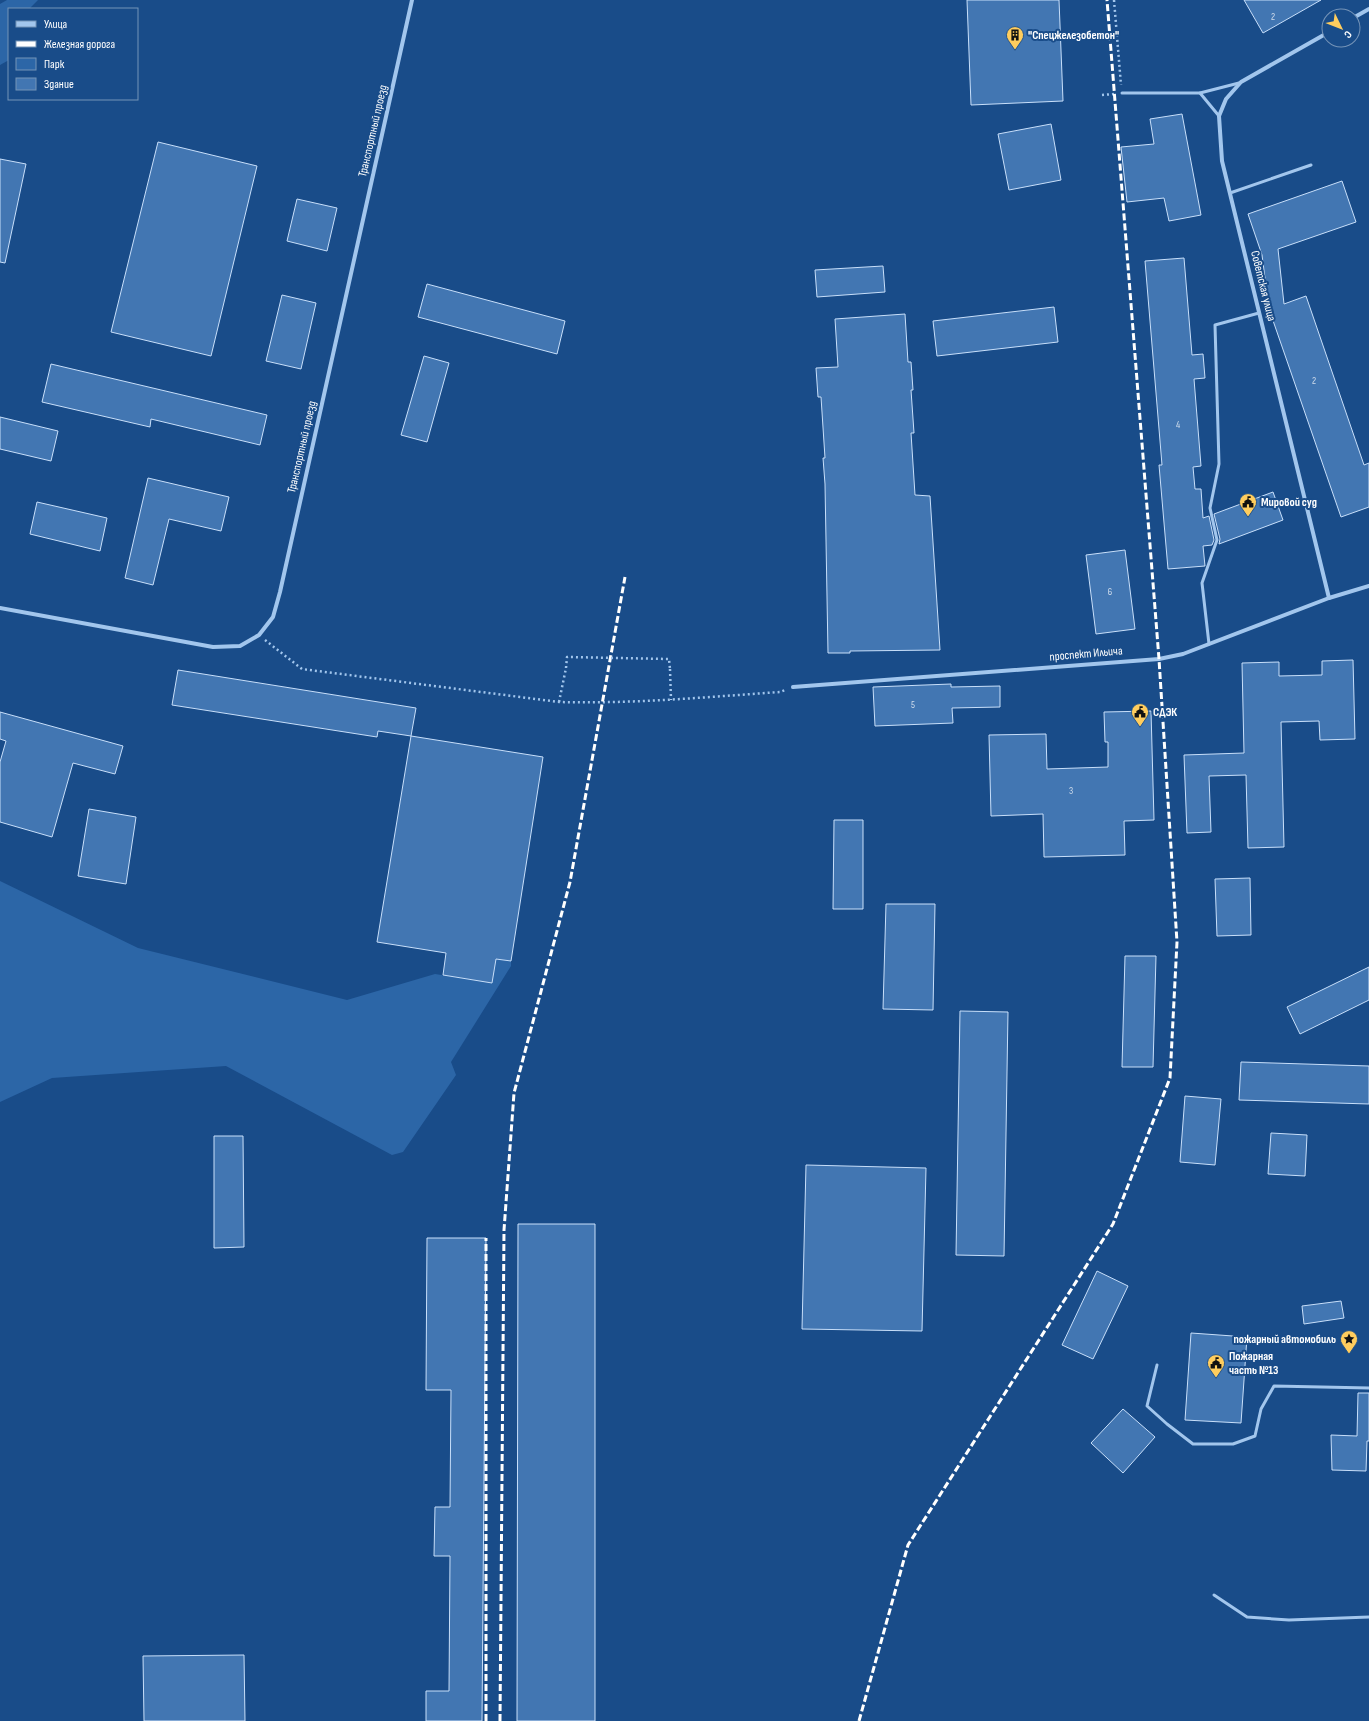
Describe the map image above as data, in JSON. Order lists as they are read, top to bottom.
{
  "streets": {
    "street": ["Транспортный проезд", "Советская улица", "проспект Ильича"]
  },
  "crossings": [
    ["Советская улица", "проспект Ильича"]
  ],
  "places": {
    "building": ["\"Спецжелезобетон\""],
    "public building": ["Мировой суд", "СДЭК", "Пожарная часть №13"],
    "place": ["пожарный автомобиль"]
  },
  "house_numbers": [
    "2",
    "2",
    "4",
    "6",
    "5",
    "3"
  ],
  "legend": [
    "Улица",
    "Железная дорога",
    "Парк",
    "Здание"
  ],
  "north": "bottom right"
}
